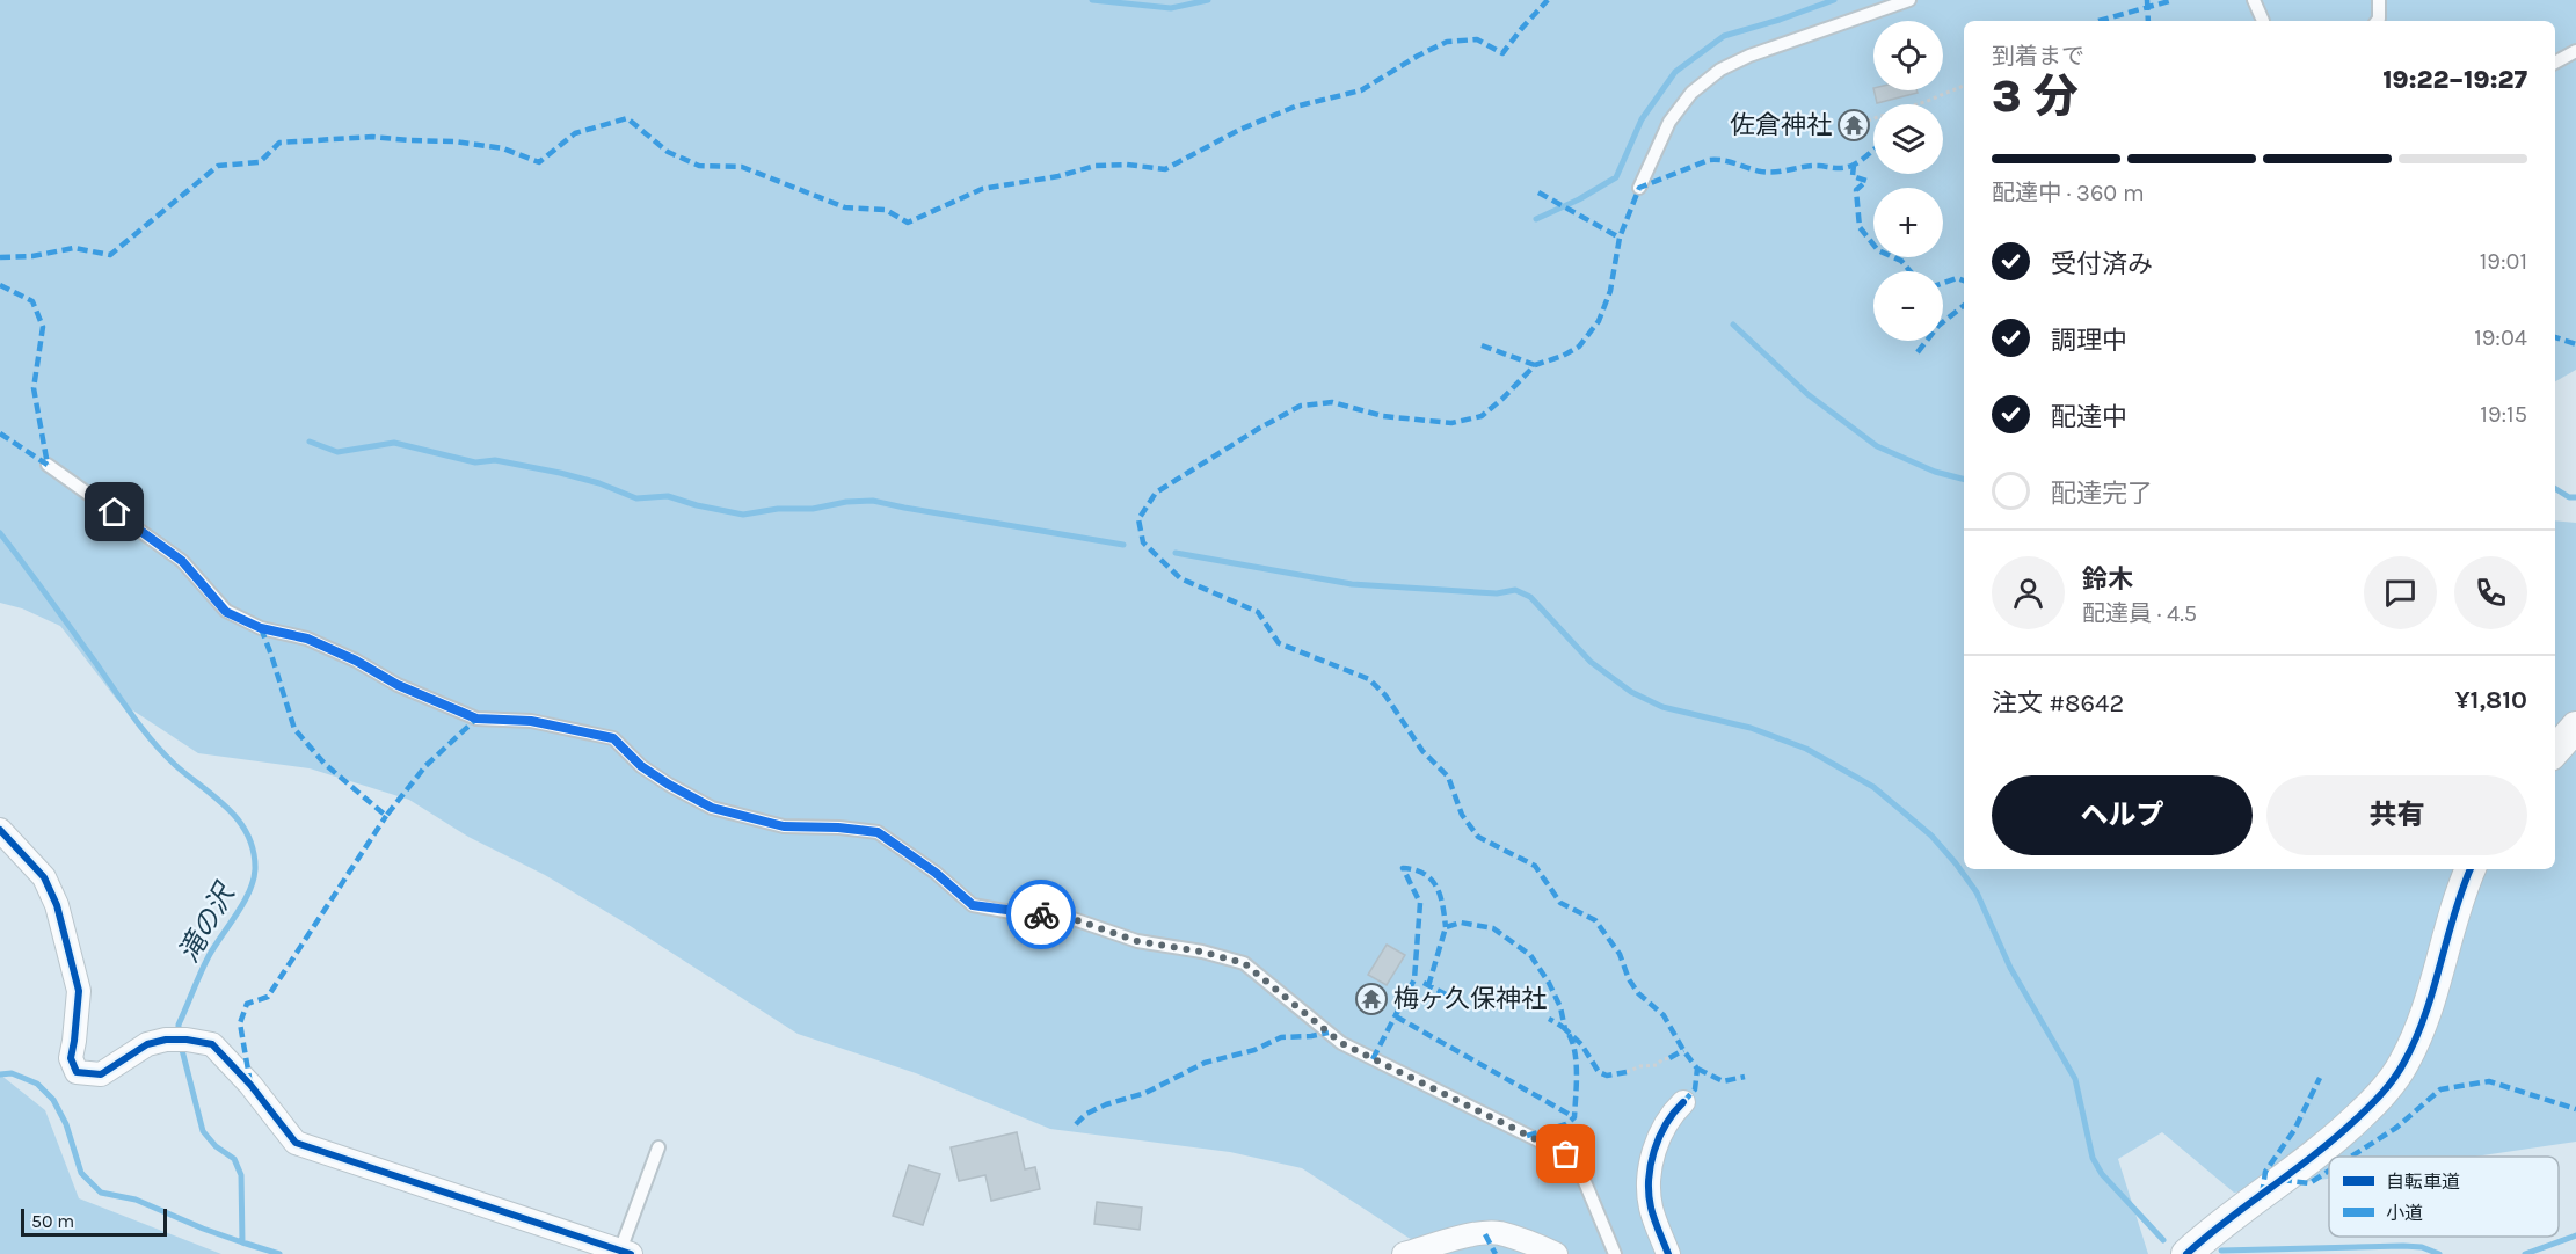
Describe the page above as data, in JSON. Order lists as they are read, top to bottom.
{
  "water": ["滝の沢"],
  "places": {
    "temple": ["佐倉神社", "梅ヶ久保神社"]
  },
  "legend": ["自転車道", "小道"],
  "scale_bar": "50 m",
  "page": {
    "map_buttons": ["+", "−"],
    "heading": ["3 分", "到着まで", "19:22–19:27"],
    "panel": [
      "鈴木",
      "配達員 · 4.5",
      "注文 #8642",
      "¥1,810"
    ],
    "bar": "配達中 · 360 m",
    "list": [
      ["受付済み", "19:01"],
      ["調理中", "19:04"],
      ["配達中", "19:15"],
      "配達完了"
    ],
    "buttons": ["ヘルプ", "共有"],
    "scale": "50 m"
  }
}
